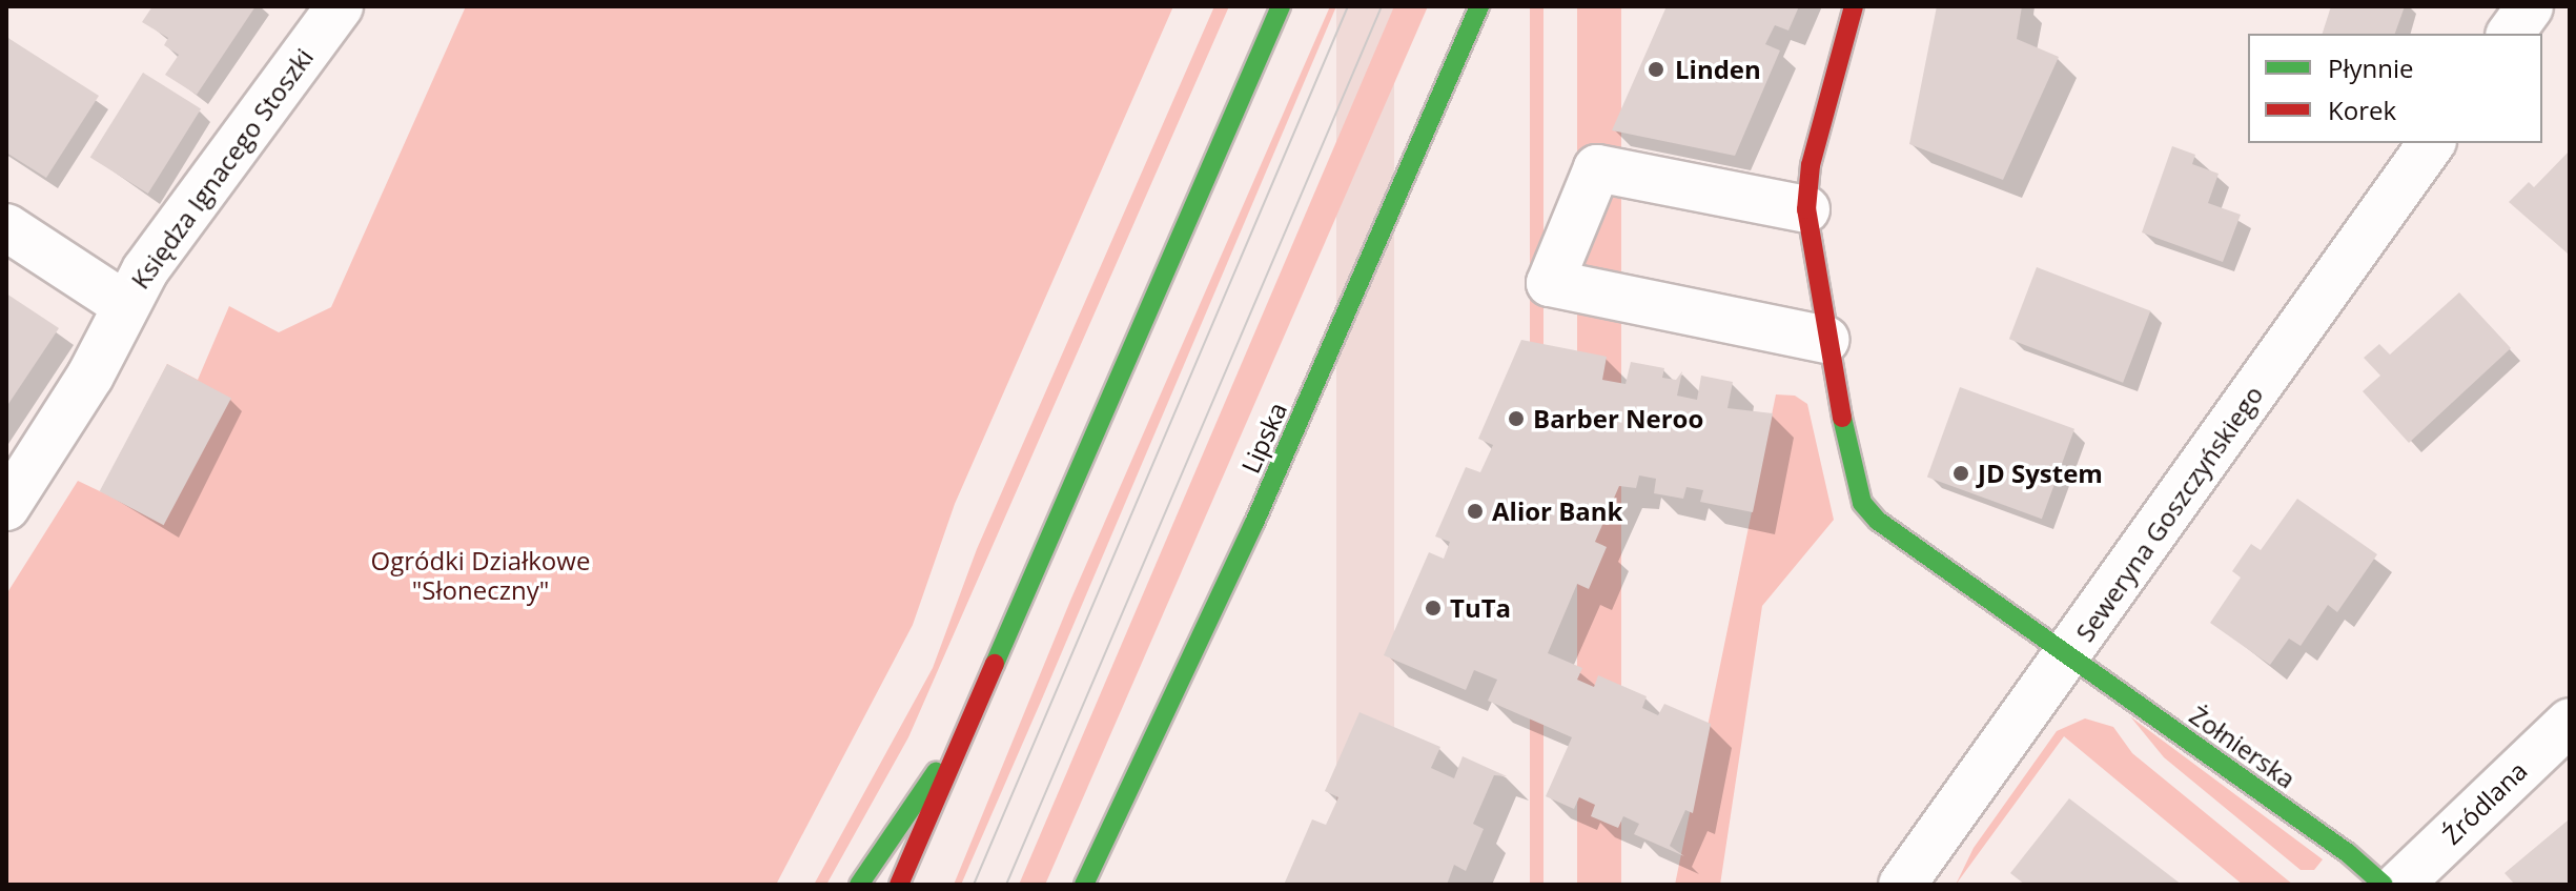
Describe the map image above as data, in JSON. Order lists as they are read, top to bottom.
{
  "streets": {
    "main road": ["Lipska", "Żołnierska"],
    "street": ["Księdza Ignacego Stoszki", "Seweryna Goszczyńskiego", "Źródlana"]
  },
  "crossings": [
    ["Seweryna Goszczyńskiego", "Żołnierska"]
  ],
  "parks": ["Ogródki Działkowe \"Słoneczny\""],
  "places": [
    "Linden",
    "Barber Neroo",
    "JD System",
    "Alior Bank",
    "TuTa"
  ],
  "legend": ["Płynnie", "Korek"]
}
